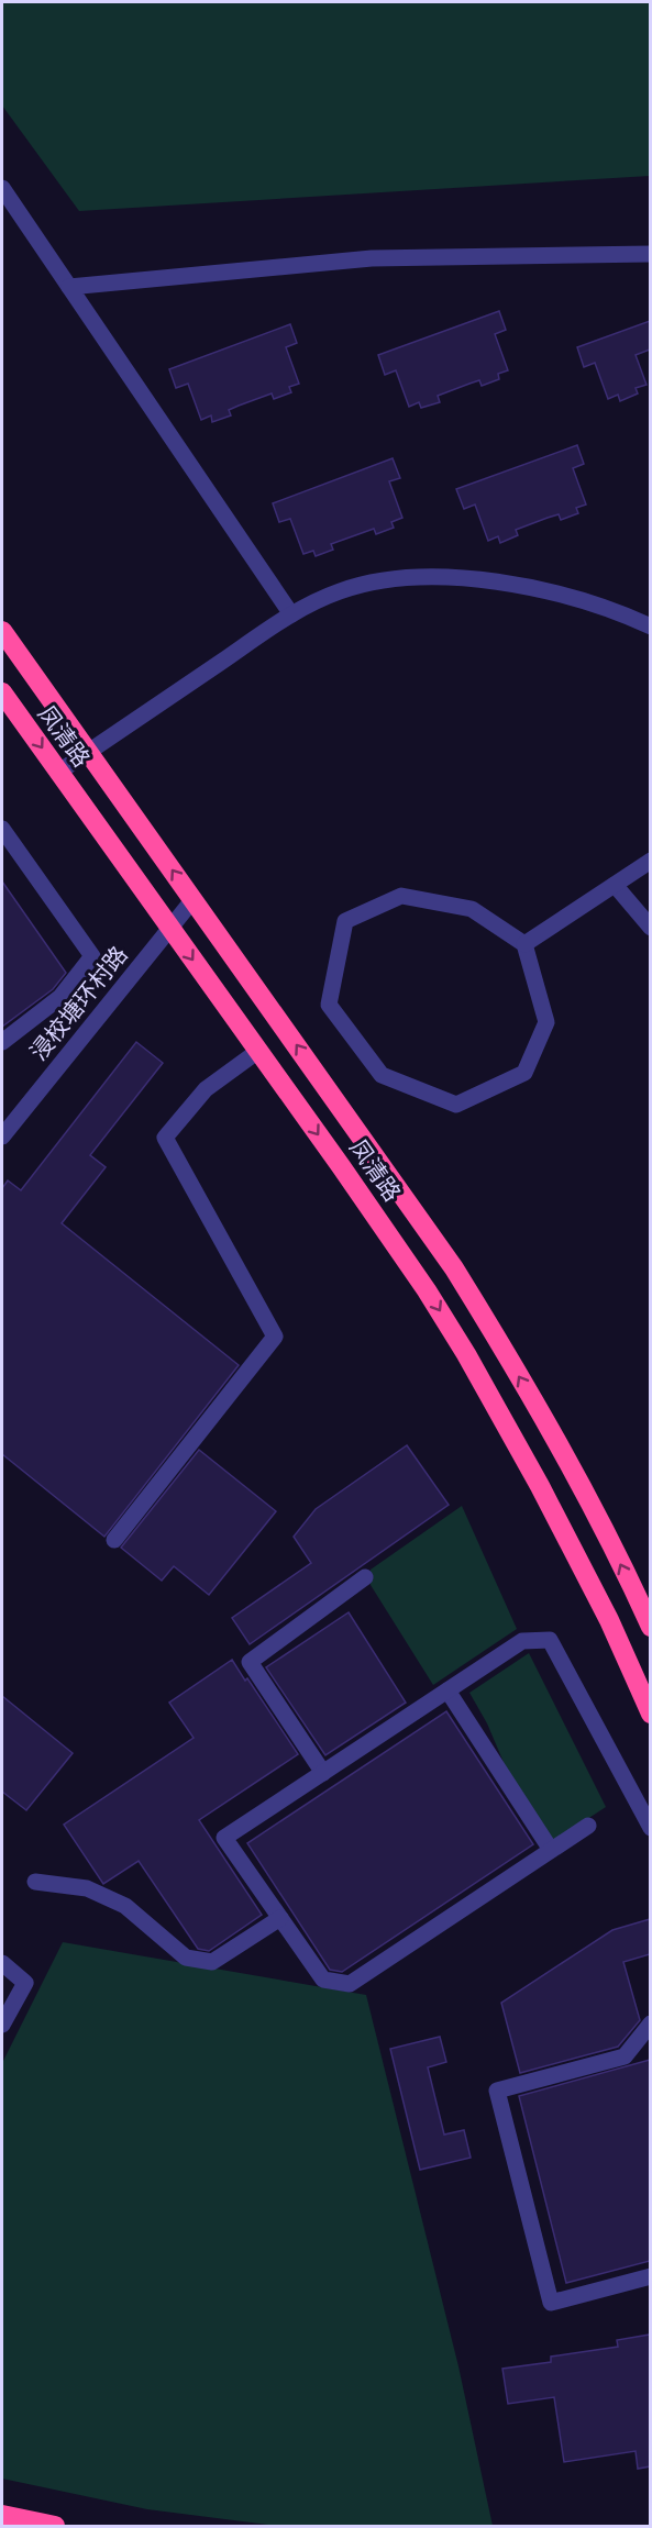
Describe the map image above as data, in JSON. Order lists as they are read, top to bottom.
{
  "streets": {
    "highway": ["凤清路"],
    "street": ["浸校塘环村路"]
  },
  "crossings": [
    ["凤清路", "浸校塘环村路"]
  ]
}
